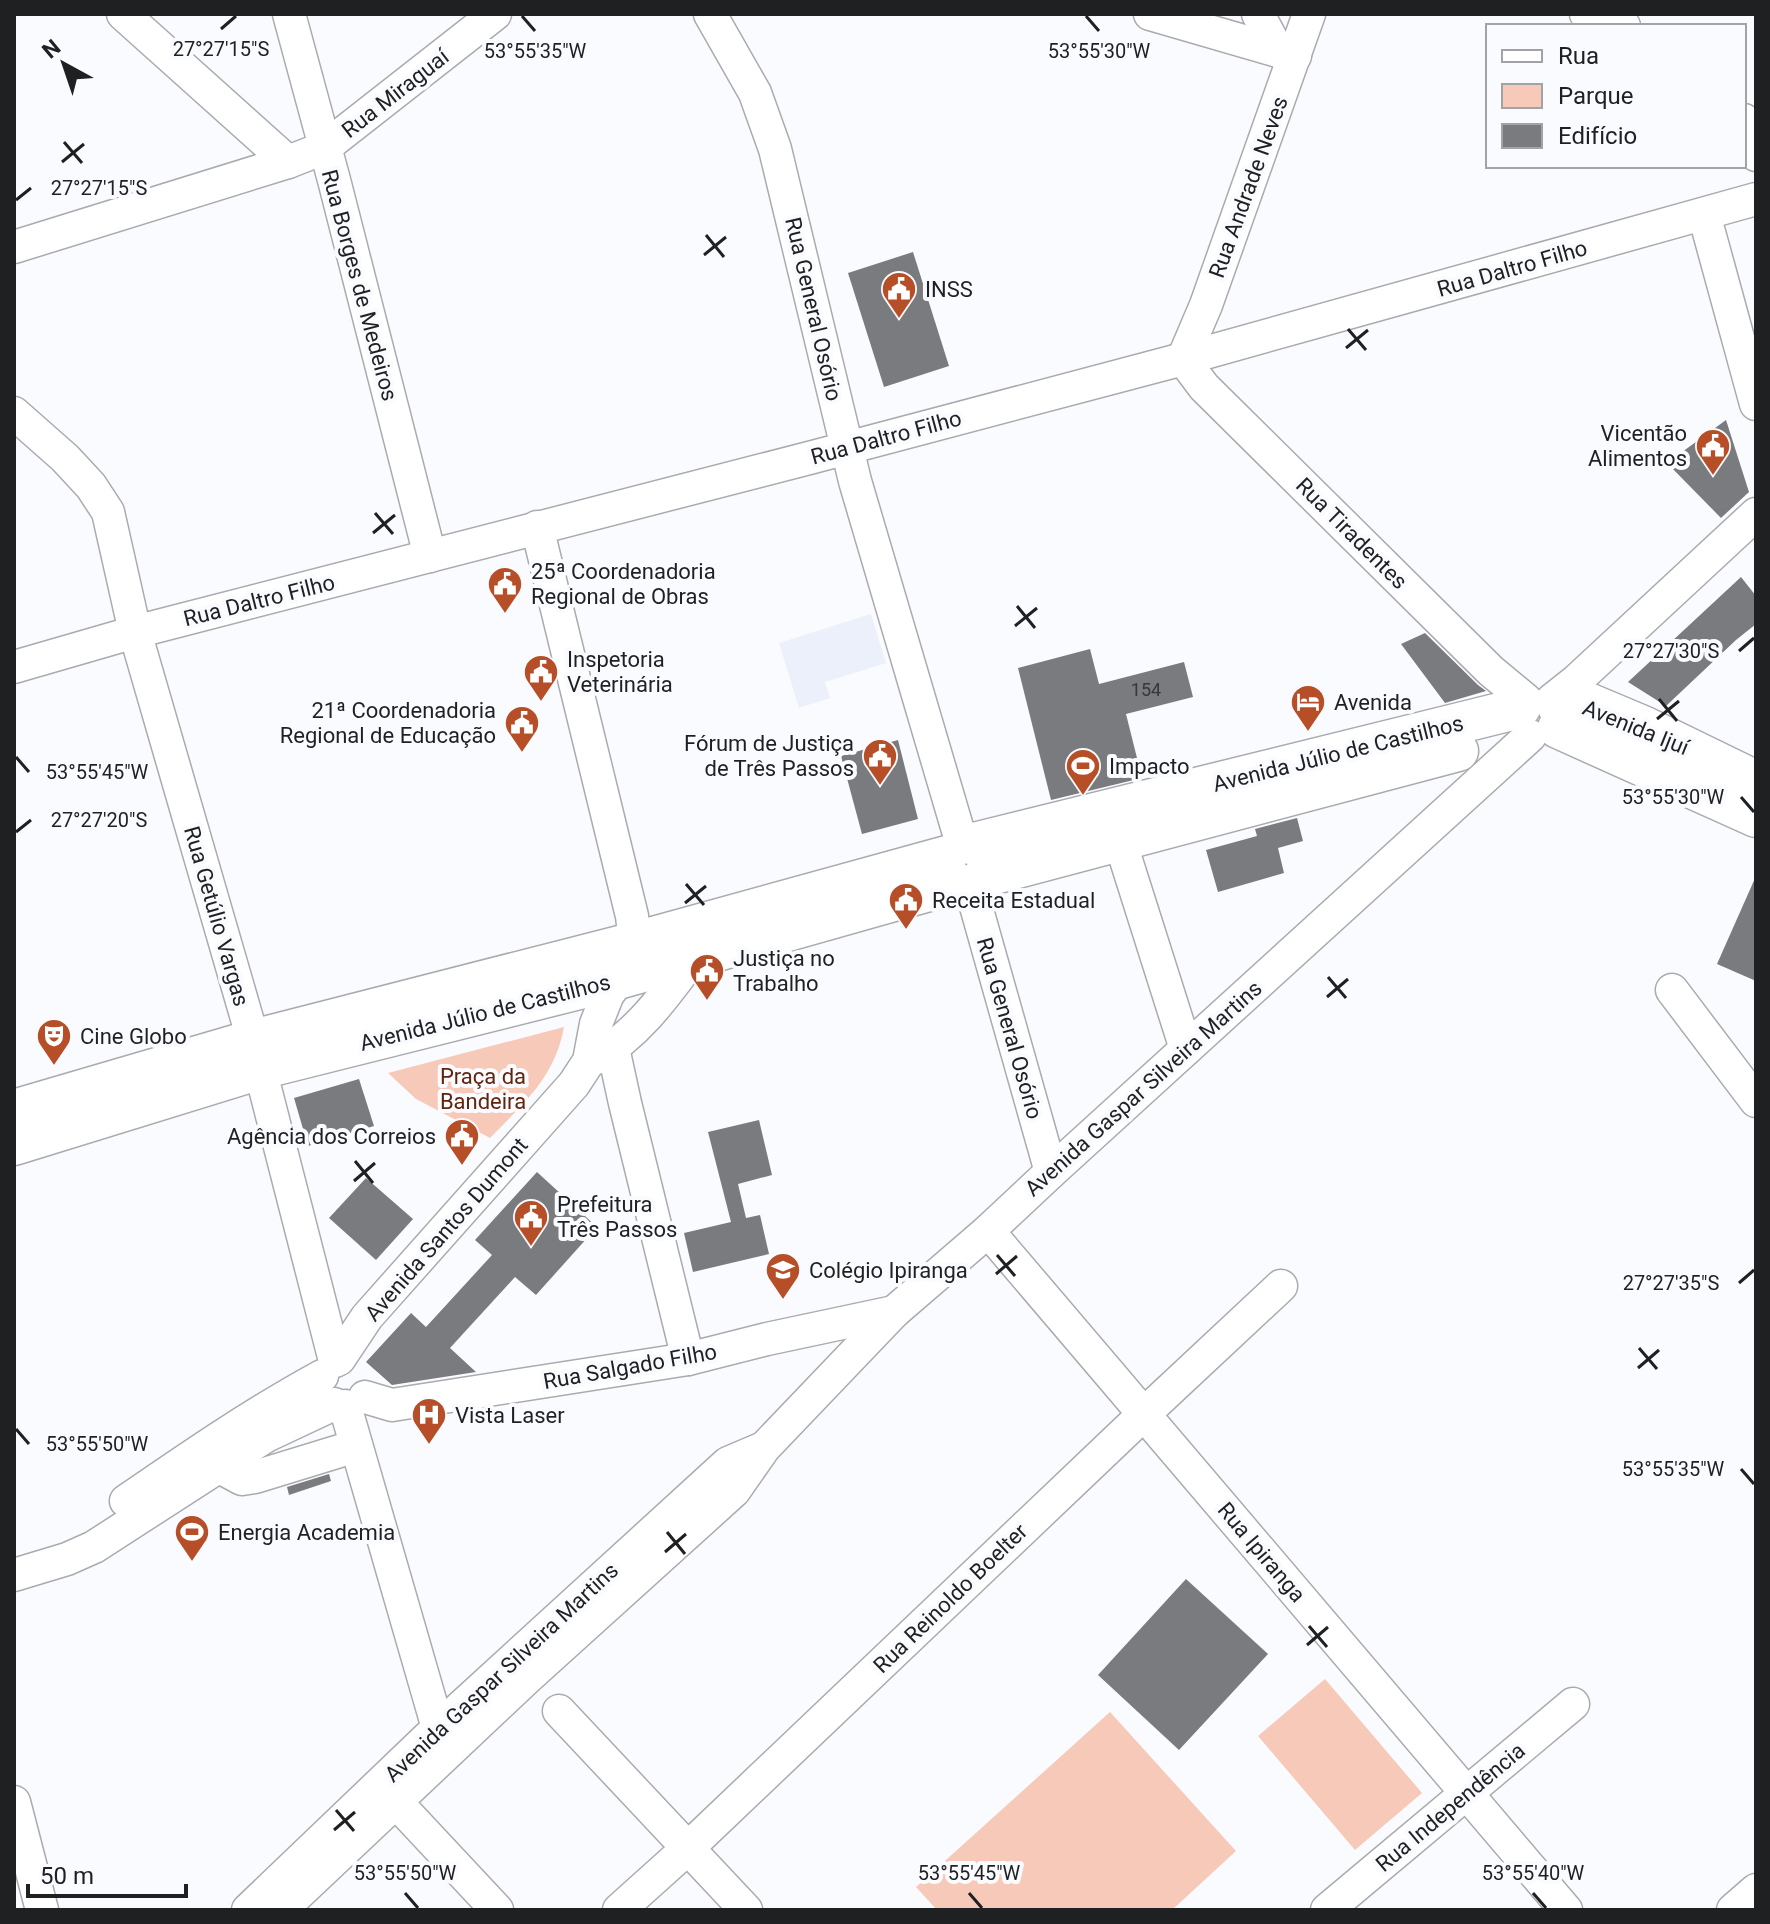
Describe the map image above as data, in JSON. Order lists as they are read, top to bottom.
{
  "streets": {
    "main road": ["Avenida Ijuí", "Avenida Júlio de Castilhos"],
    "street": [
      "Rua Miraguaí",
      "Rua Andrade Neves",
      "Rua Daltro Filho",
      "Rua Borges de Medeiros",
      "Rua General Osório",
      "Rua Tiradentes",
      "Rua Getúlio Vargas",
      "Avenida Gaspar Silveira Martins",
      "Avenida Santos Dumont",
      "Rua Salgado Filho",
      "Rua Ipiranga",
      "Rua Reinoldo Boelter",
      "Rua Independência"
    ]
  },
  "crossings": [
    ["Rua Miraguaí", "Rua Borges de Medeiros"],
    ["Rua Andrade Neves", "Rua Daltro Filho"],
    ["Rua Andrade Neves", "Rua Tiradentes"],
    ["Rua Daltro Filho", "Rua Borges de Medeiros"],
    ["Rua Daltro Filho", "Rua General Osório"],
    ["Rua Daltro Filho", "Rua Tiradentes"],
    ["Rua Daltro Filho", "Rua Getúlio Vargas"],
    ["Rua General Osório", "Avenida Júlio de Castilhos"],
    ["Rua General Osório", "Avenida Gaspar Silveira Martins"],
    ["Rua Tiradentes", "Avenida Ijuí"],
    ["Rua Tiradentes", "Avenida Júlio de Castilhos"],
    ["Rua Tiradentes", "Avenida Gaspar Silveira Martins"],
    ["Avenida Ijuí", "Avenida Júlio de Castilhos"],
    ["Avenida Ijuí", "Avenida Gaspar Silveira Martins"],
    ["Avenida Júlio de Castilhos", "Rua Getúlio Vargas"],
    ["Avenida Júlio de Castilhos", "Avenida Gaspar Silveira Martins"],
    ["Avenida Júlio de Castilhos", "Avenida Santos Dumont"],
    ["Rua Getúlio Vargas", "Avenida Gaspar Silveira Martins"],
    ["Rua Getúlio Vargas", "Avenida Santos Dumont"],
    ["Rua Getúlio Vargas", "Rua Salgado Filho"],
    ["Avenida Gaspar Silveira Martins", "Rua Salgado Filho"],
    ["Avenida Gaspar Silveira Martins", "Rua Ipiranga"],
    ["Avenida Santos Dumont", "Rua Salgado Filho"],
    ["Rua Ipiranga", "Rua Reinoldo Boelter"],
    ["Rua Ipiranga", "Rua Independência"]
  ],
  "parks": ["Praça da Bandeira"],
  "places": {
    "public building": [
      "INSS",
      "Vicentão Alimentos",
      "25ª Coordenadoria Regional de Obras",
      "Inspetoria Veterinária",
      "21ª Coordenadoria Regional de Educação",
      "Fórum de Justiça de Três Passos",
      "Receita Estadual",
      "Justiça no Trabalho",
      "Agência dos Correios",
      "Prefeitura Três Passos"
    ],
    "hotel": ["Avenida"],
    "sports": ["Impacto", "Energia Academia"],
    "theatre": ["Cine Globo"],
    "school or university": ["Colégio Ipiranga"],
    "hospital": ["Vista Laser"]
  },
  "house_numbers": ["154"],
  "legend": ["Rua", "Parque", "Edifício"],
  "scale_bar": "50 m",
  "north": "top left",
  "coordinates": [
    "27°27'15\"S",
    "53°55'35\"W",
    "53°55'30\"W",
    "27°27'30\"S",
    "53°55'45\"W",
    "27°27'20\"S",
    "27°27'35\"S",
    "53°55'50\"W",
    "53°55'40\"W"
  ]
}
